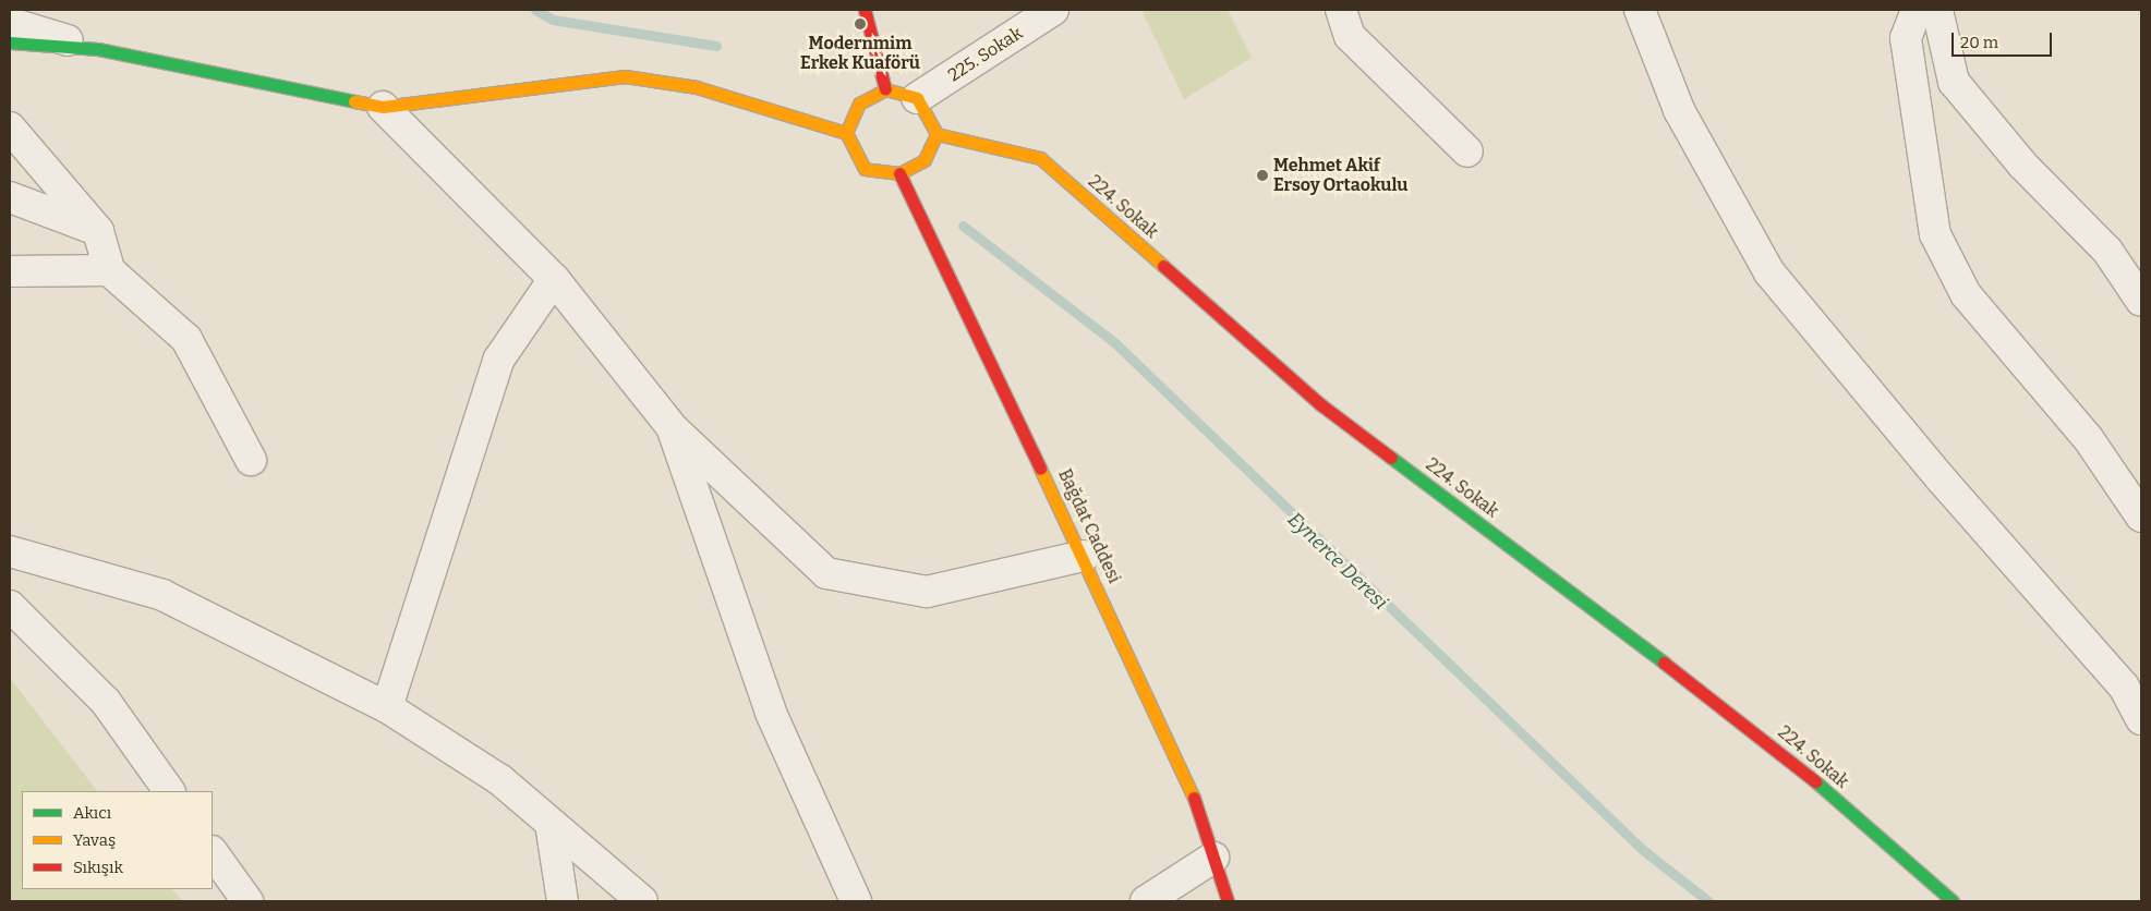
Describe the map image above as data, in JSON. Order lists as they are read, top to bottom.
{
  "streets": {
    "street": ["225. Sokak", "224. Sokak", "Bağdat Caddesi"]
  },
  "crossings": [
    ["225. Sokak", "224. Sokak"],
    ["225. Sokak", "Bağdat Caddesi"],
    ["224. Sokak", "Bağdat Caddesi"]
  ],
  "water": ["Eynerce Deresi"],
  "places": ["Modernmim Erkek Kuaförü", "Mehmet Akif Ersoy Ortaokulu"],
  "legend": ["Akıcı", "Yavaş", "Sıkışık"],
  "scale_bar": "20 m"
}
